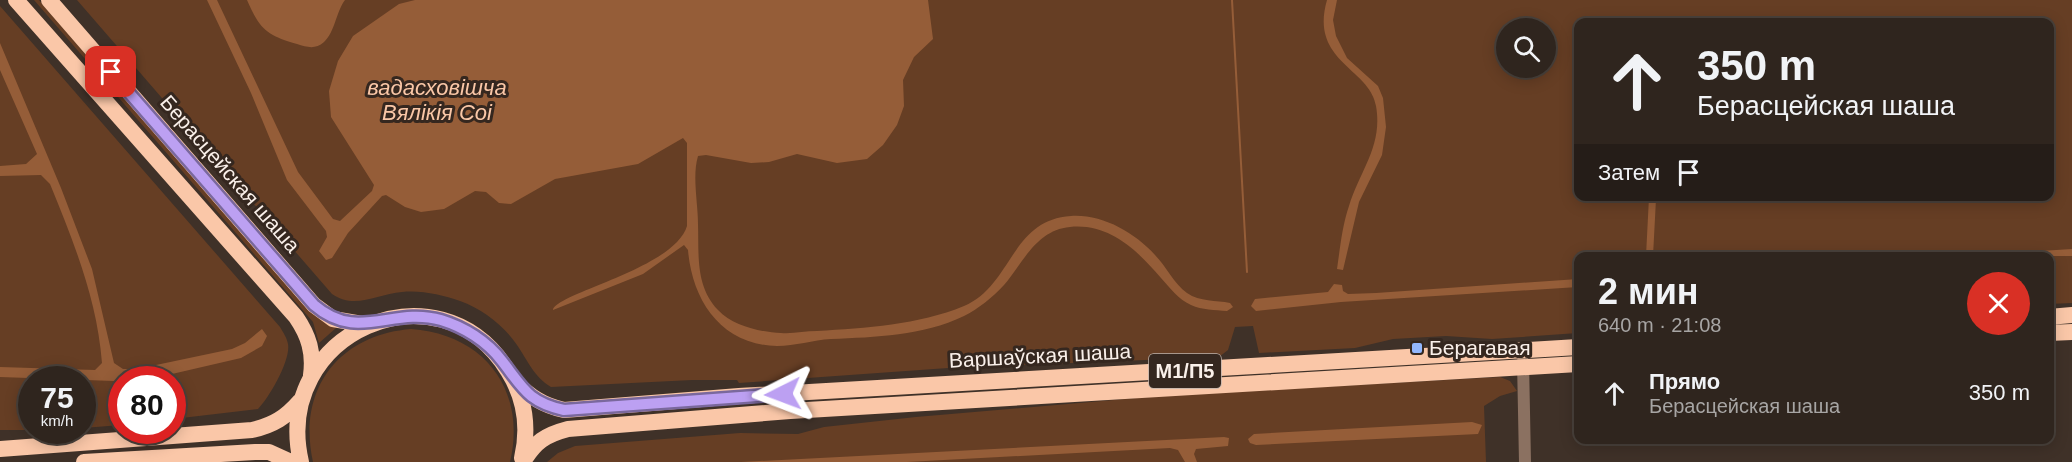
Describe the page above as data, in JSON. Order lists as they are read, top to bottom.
{
  "streets": {
    "highway": ["Берасцейская шаша", "Варшаўская шаша", "М1/П5"]
  },
  "crossings": [
    ["Берасцейская шаша", "Варшаўская шаша"]
  ],
  "water": ["вадасховішча Вялікія Соі"],
  "places": {
    "transit": ["Берагавая"]
  },
  "page": {
    "turn": ["350 m", "Берасцейская шаша"],
    "then": "Затем",
    "heading": ["2 мин", "640 m · 21:08"],
    "list": [
      {
        "name": "Прямо",
        "note": "Берасцейская шаша",
        "value": "350 m"
      }
    ],
    "speed": "75 km/h",
    "limit": "80"
  }
}
